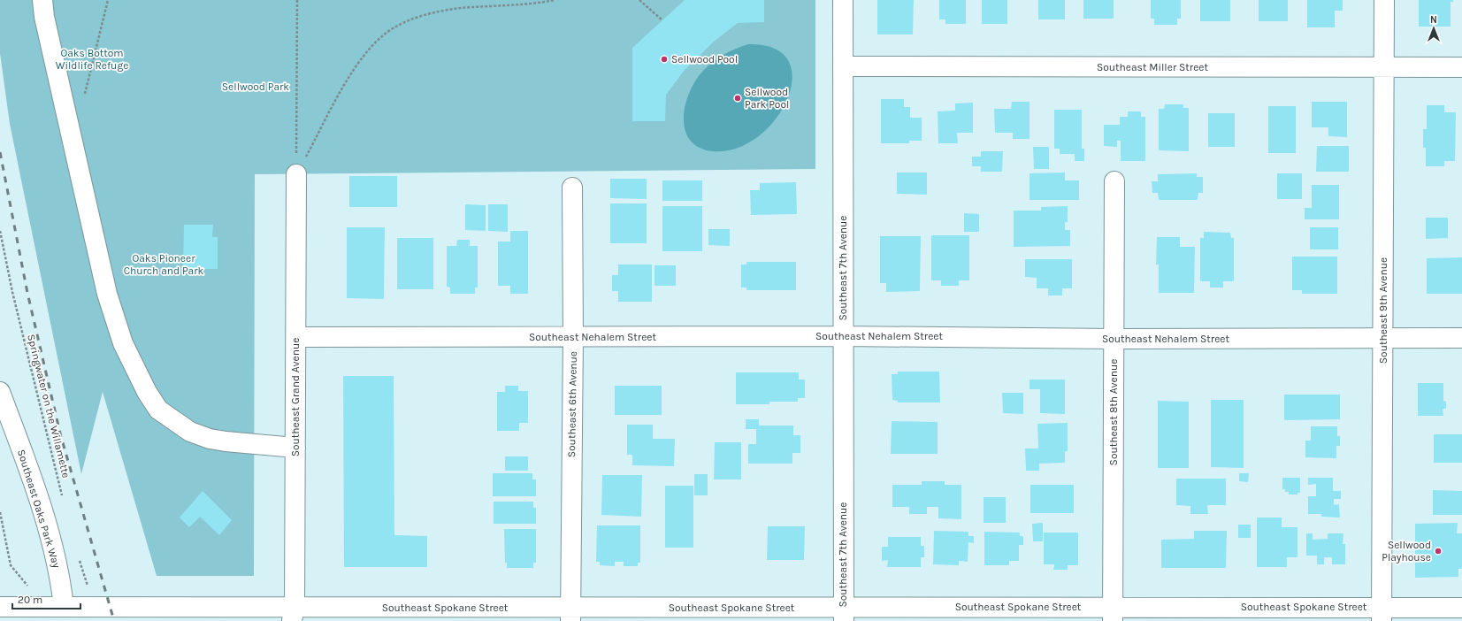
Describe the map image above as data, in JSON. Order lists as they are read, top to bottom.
{
  "streets": {
    "street": [
      "Southeast Miller Street",
      "Southeast 7th Avenue",
      "Southeast 9th Avenue",
      "Southeast Nehalem Street",
      "Southeast Grand Avenue",
      "Southeast 6th Avenue",
      "Southeast 8th Avenue",
      "Southeast Oaks Park Way",
      "Southeast Spokane Street"
    ],
    "path": ["Springwater on the Willamette"]
  },
  "crossings": [
    ["Southeast Miller Street", "Southeast 7th Avenue"],
    ["Southeast Miller Street", "Southeast 9th Avenue"],
    ["Southeast 7th Avenue", "Southeast Nehalem Street"],
    ["Southeast 7th Avenue", "Southeast Spokane Street"],
    ["Southeast 9th Avenue", "Southeast Nehalem Street"],
    ["Southeast 9th Avenue", "Southeast Spokane Street"],
    ["Southeast Nehalem Street", "Southeast Grand Avenue"],
    ["Southeast Nehalem Street", "Southeast 6th Avenue"],
    ["Southeast Nehalem Street", "Southeast 8th Avenue"],
    ["Southeast Grand Avenue", "Southeast Spokane Street"],
    ["Southeast 6th Avenue", "Southeast Spokane Street"],
    ["Southeast 8th Avenue", "Southeast Spokane Street"],
    ["Southeast Oaks Park Way", "Southeast Spokane Street"]
  ],
  "parks": ["Oaks Bottom Wildlife Refuge", "Sellwood Park", "Oaks Pioneer Church and Park"],
  "places": ["Sellwood Pool", "Sellwood Park Pool", "Sellwood Playhouse"],
  "scale_bar": "20 m",
  "north": "top"
}
